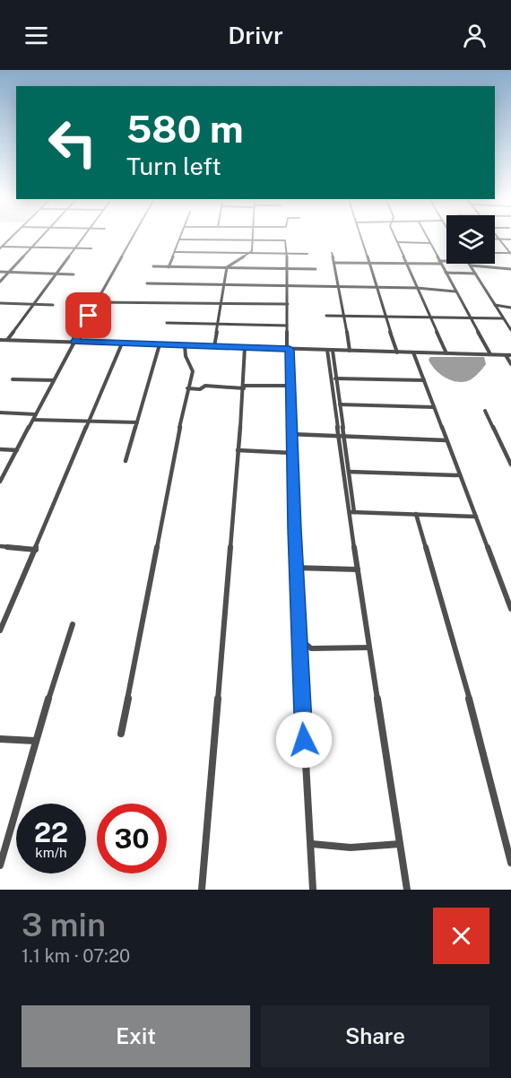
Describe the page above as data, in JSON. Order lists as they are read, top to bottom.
{
  "page": {
    "header": "Drivr",
    "turn": ["580 m", "Turn left"],
    "speed": "22 km/h",
    "limit": "30",
    "heading": ["3 min", "1.1 km · 07:20"],
    "buttons": ["Exit", "Share"]
  }
}
